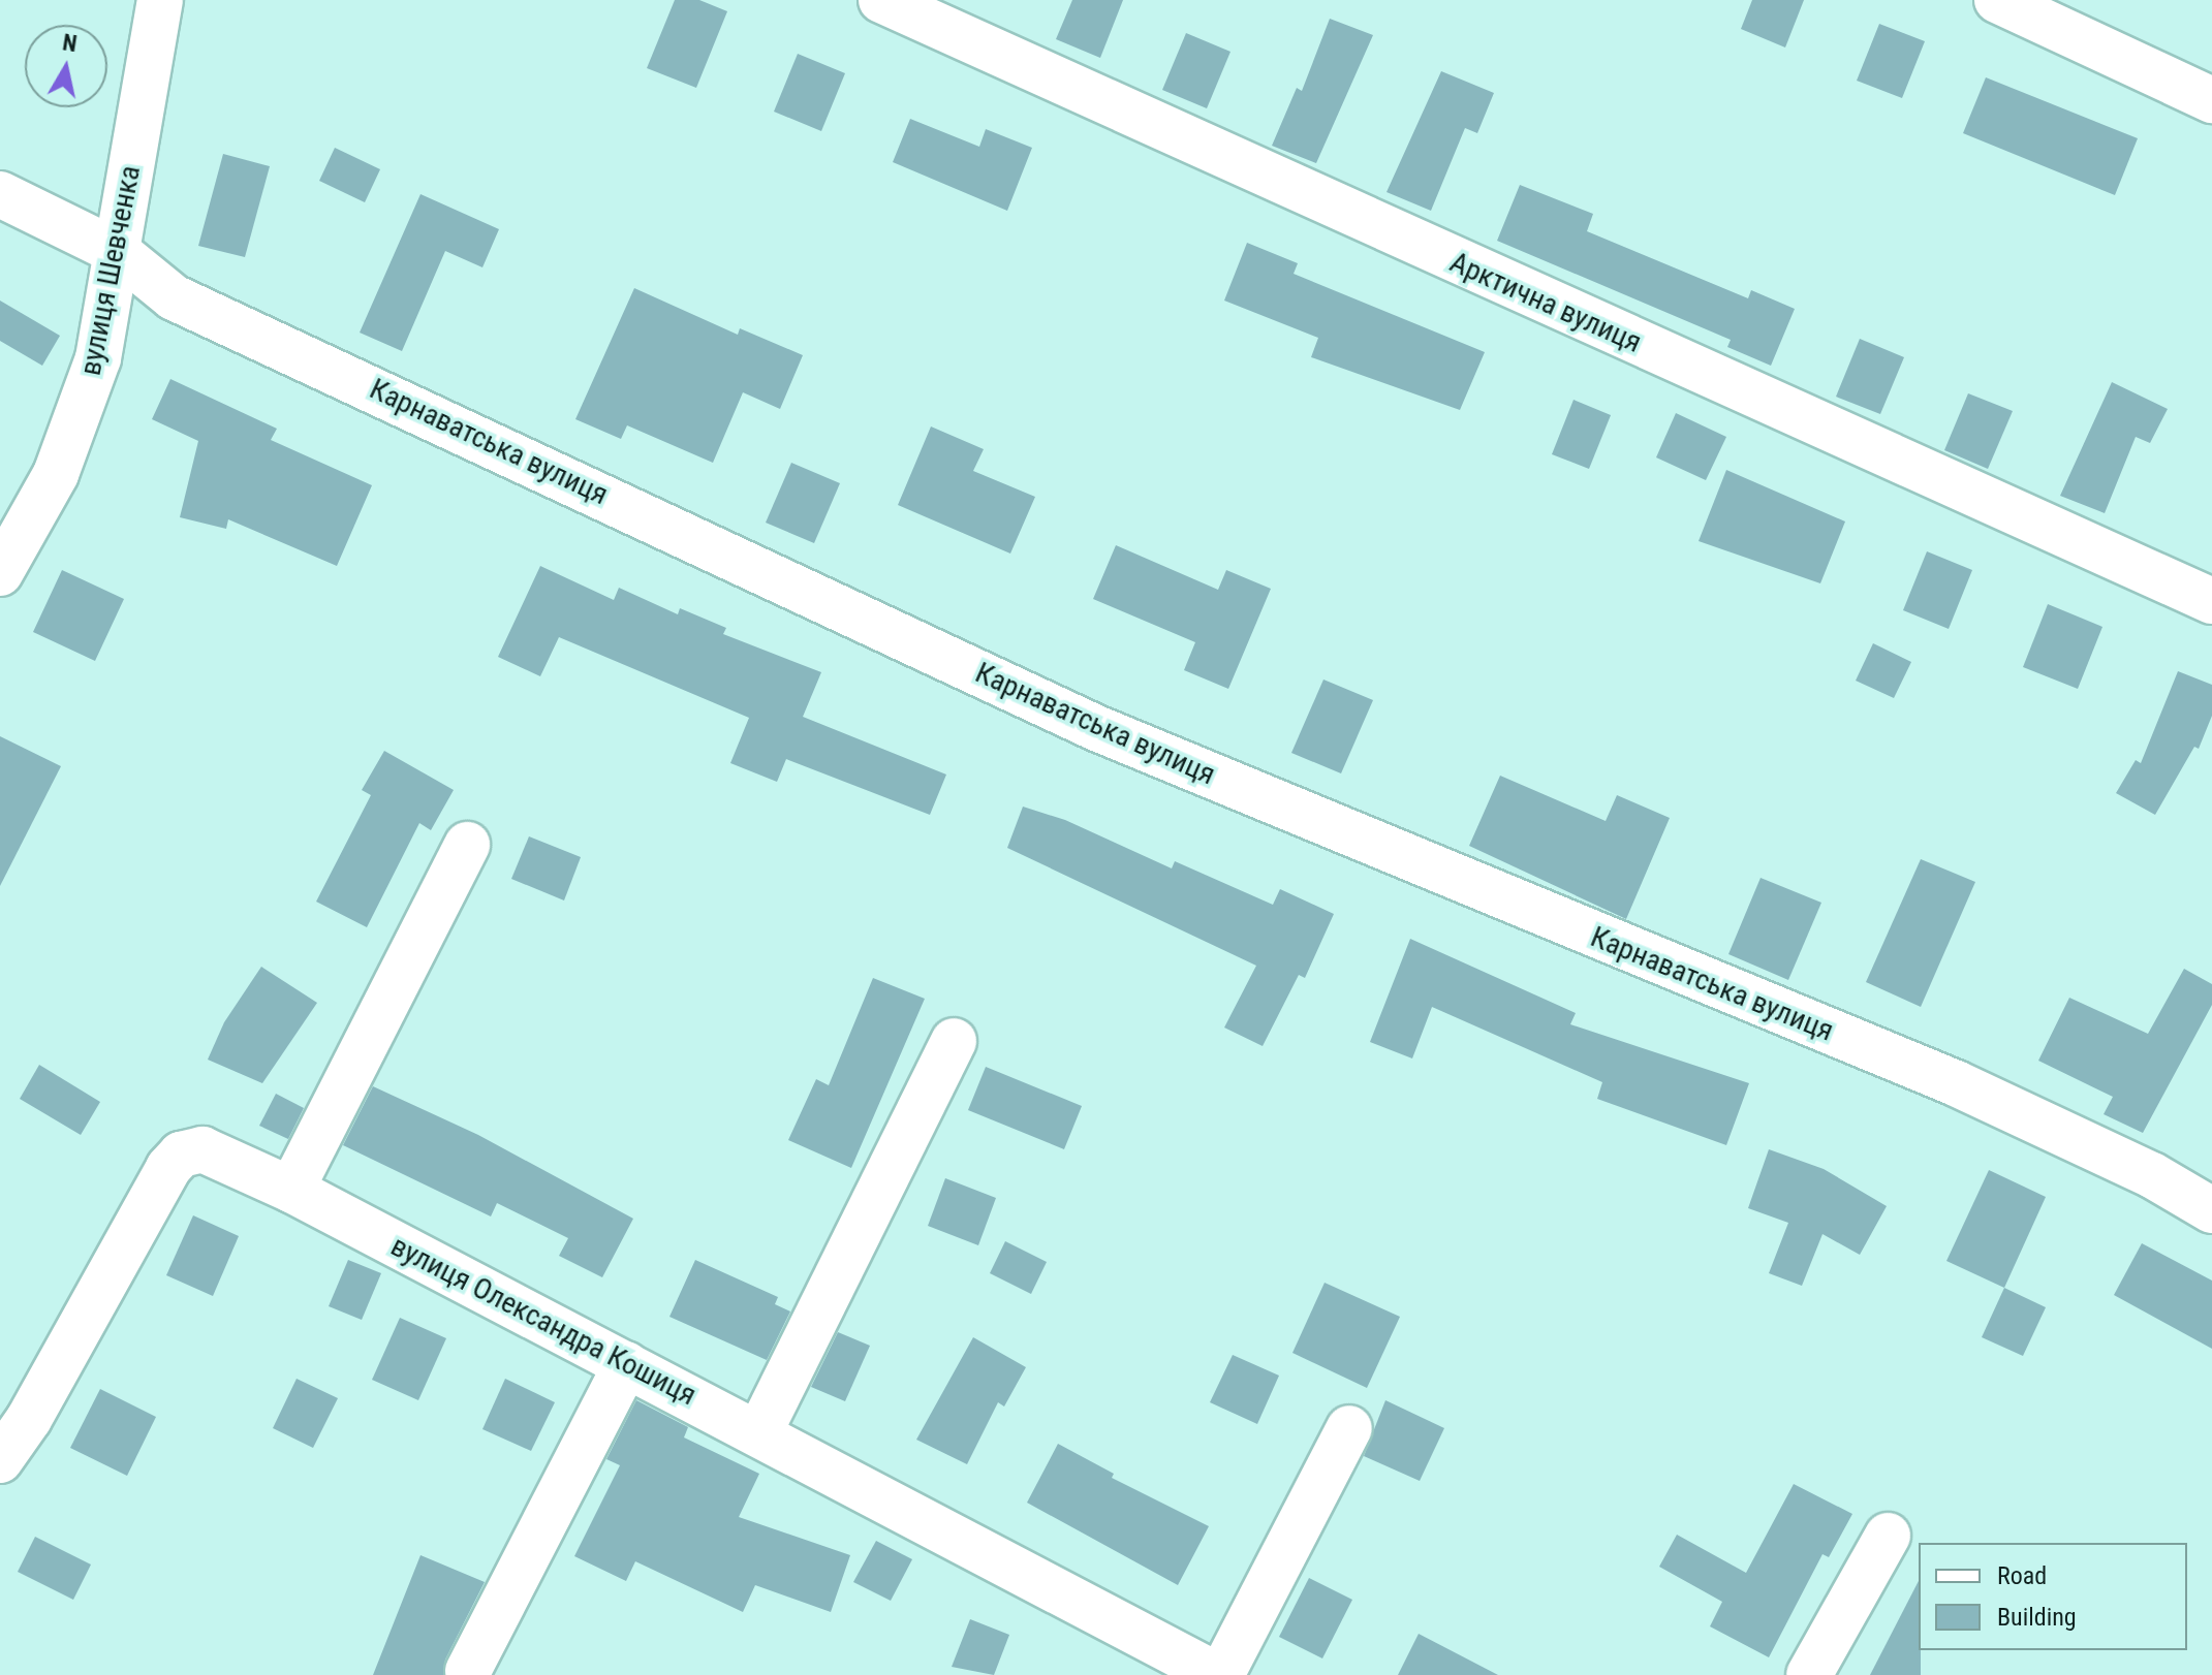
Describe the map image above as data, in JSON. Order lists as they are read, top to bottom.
{
  "streets": {
    "street": [
      "вулиця Шевченка",
      "Арктична вулиця",
      "Карнаватська вулиця",
      "вулиця Олександра Кошиця"
    ]
  },
  "crossings": [
    ["вулиця Шевченка", "Карнаватська вулиця"]
  ],
  "legend": ["Road", "Building"],
  "north": "top"
}
